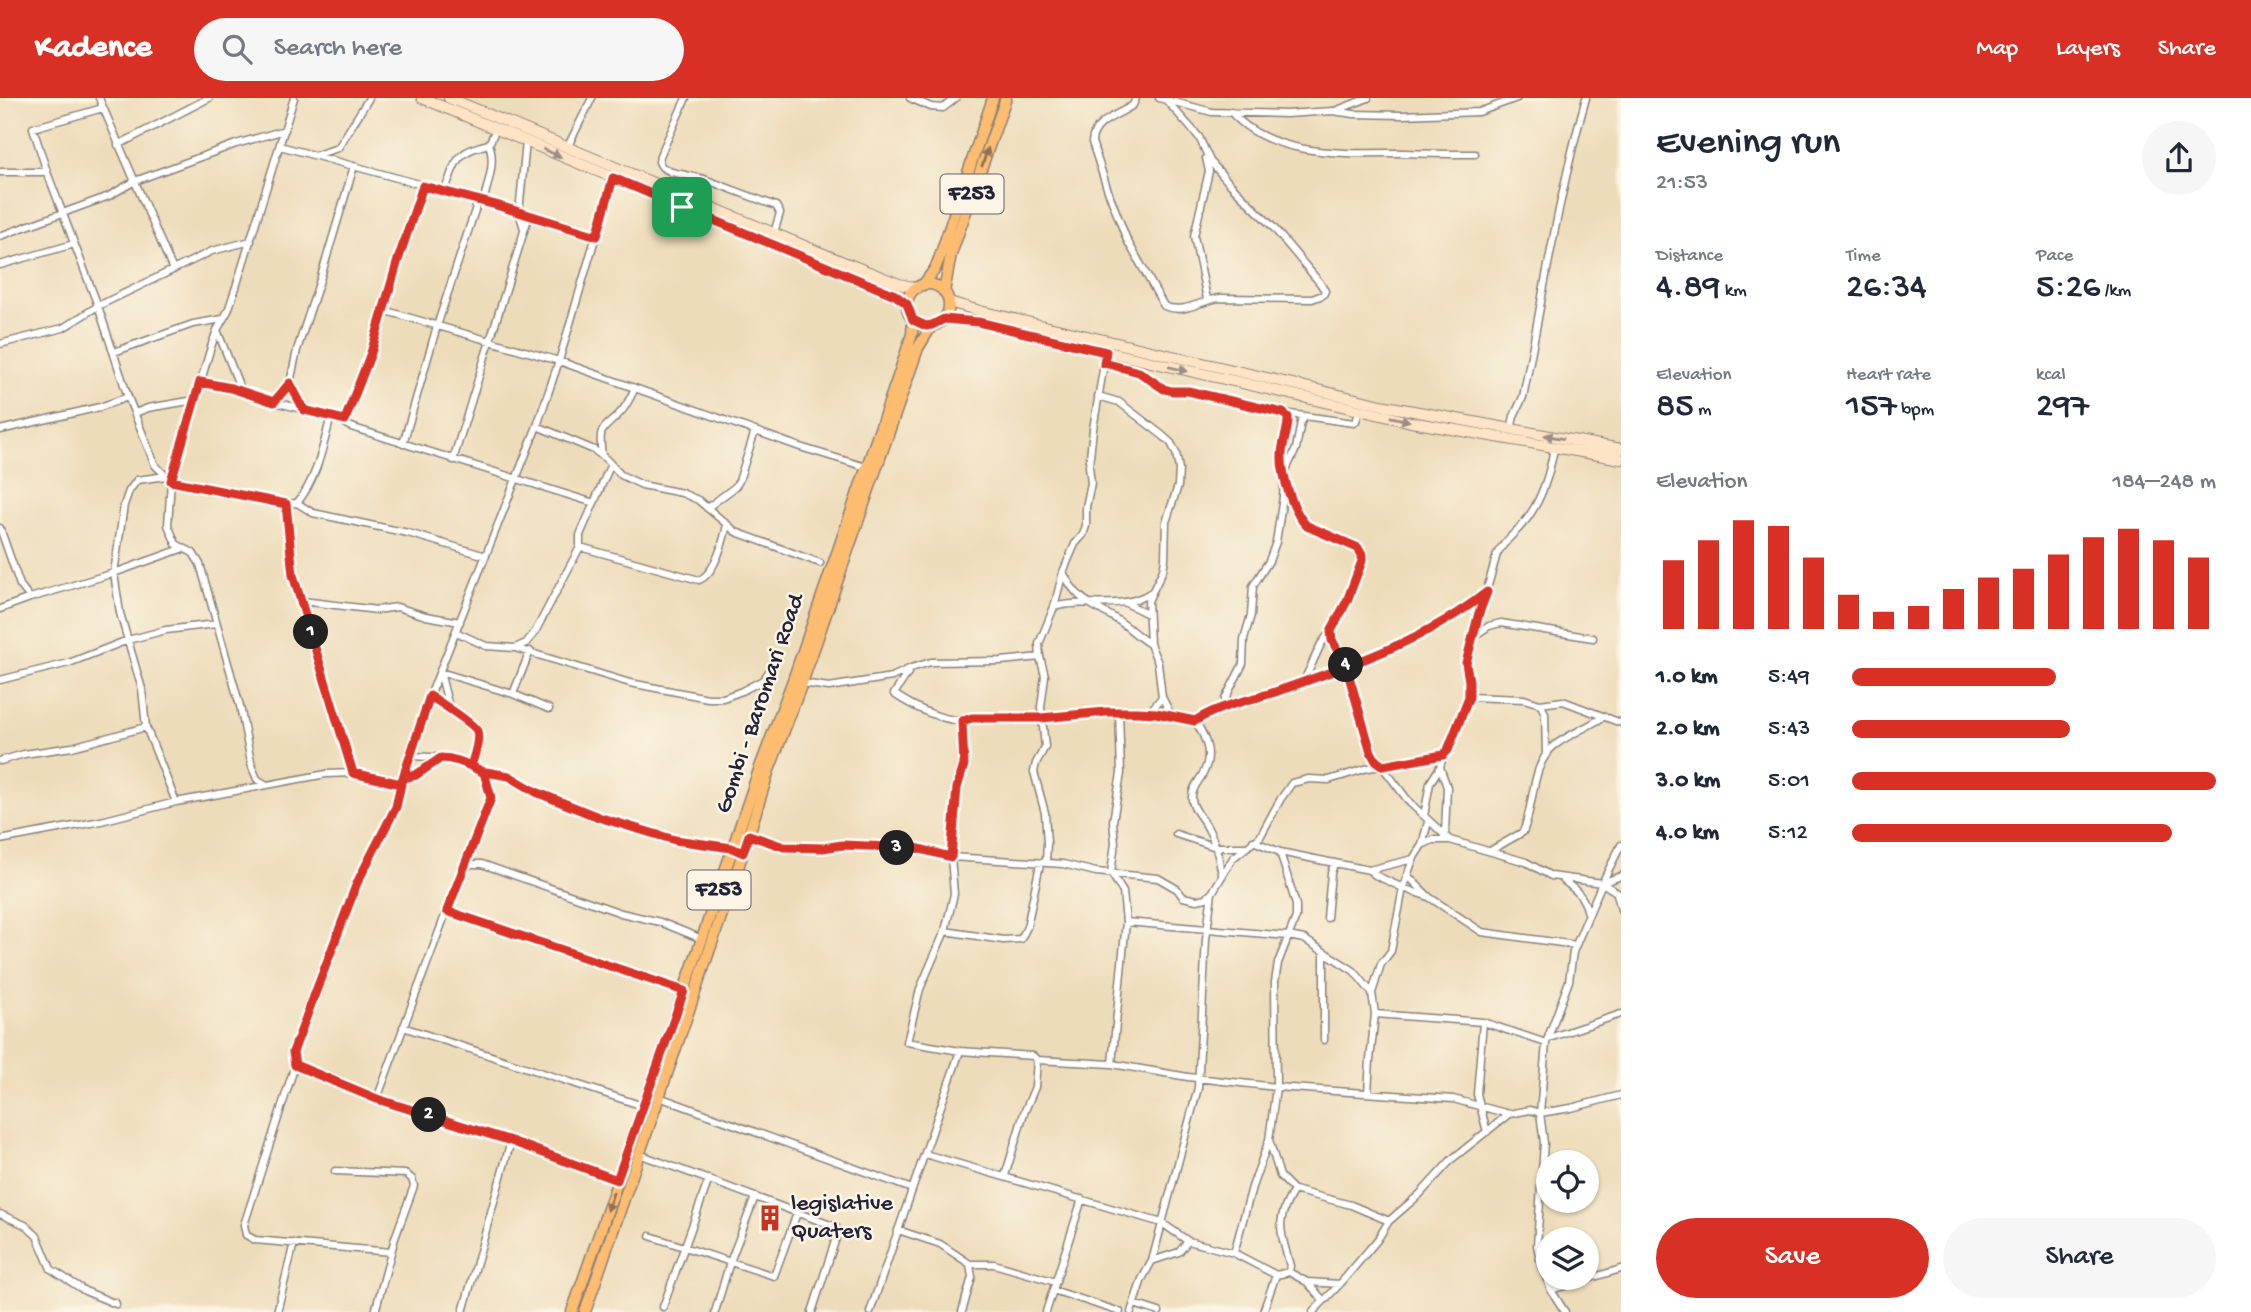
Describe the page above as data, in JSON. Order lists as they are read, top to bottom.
{
  "streets": {
    "main road": ["F253", "Gombi - Baromari Road"]
  },
  "crossings": [
    ["F253", "Gombi - Baromari Road"]
  ],
  "places": {
    "building": ["legislative Quaters"]
  },
  "page": {
    "header": "Kadence",
    "search": "Search here",
    "nav": ["Map", "Layers", "Share"],
    "heading": ["Evening run", "21:53"],
    "stats": [
      ["Distance", "4.89 km"],
      ["Time", "26:34"],
      ["Pace", "5:26 /km"],
      ["Elevation", "85 m"],
      ["Heart rate", "157 bpm"],
      ["kcal", "297"]
    ],
    "chart": ["Elevation", "184–248 m"],
    "pins": [
      "1",
      "4",
      "3",
      "2"
    ],
    "list": [
      {
        "name": "1.0 km",
        "note": "5:49"
      },
      {
        "name": "2.0 km",
        "note": "5:43"
      },
      {
        "name": "3.0 km",
        "note": "5:01"
      },
      {
        "name": "4.0 km",
        "note": "5:12"
      }
    ],
    "buttons": ["Save", "Share"]
  }
}
